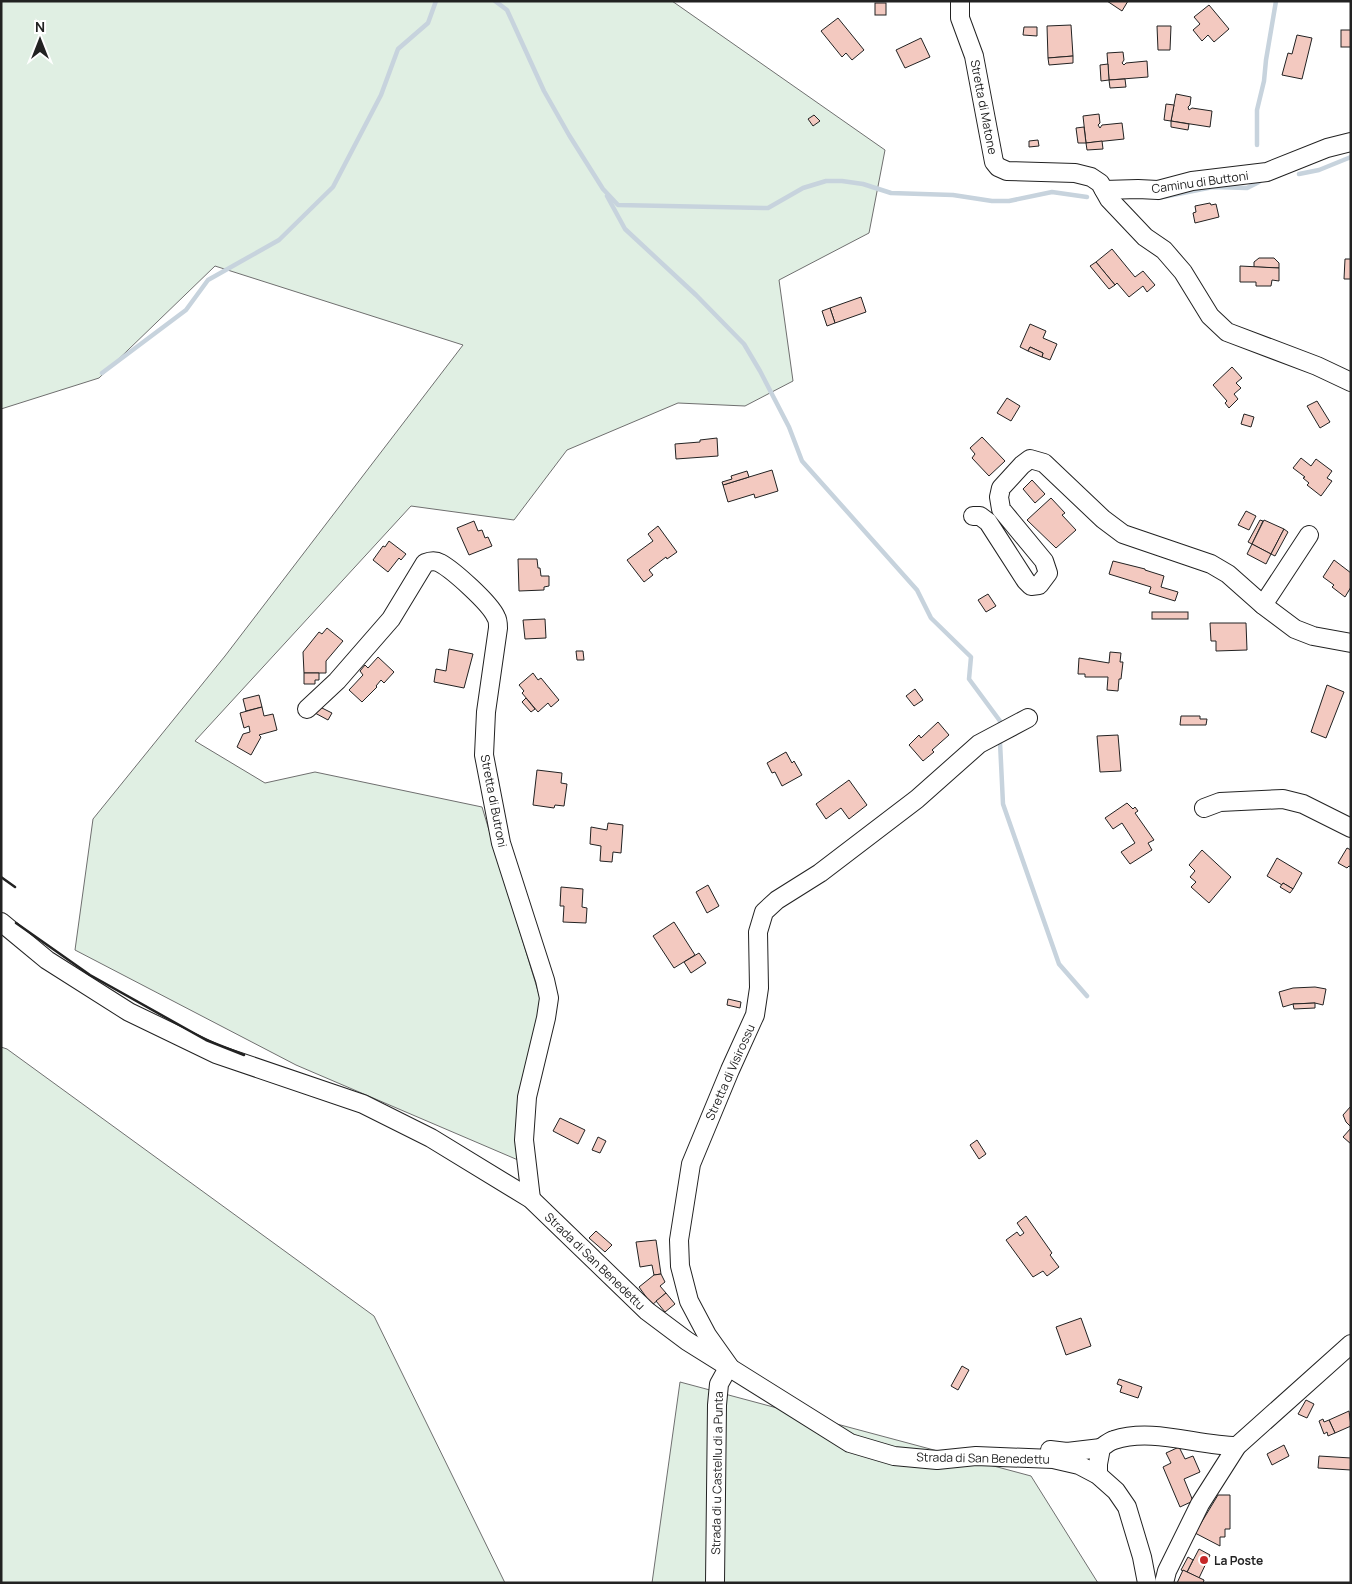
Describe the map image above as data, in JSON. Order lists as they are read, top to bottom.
{
  "streets": {
    "street": [
      "Stretta di Matone",
      "Caminu di Buttoni",
      "Stretta di Butroni",
      "Stretta di Visirossu",
      "Strada di San Benedettu",
      "Strada di u Castellu di a Punta"
    ]
  },
  "crossings": [
    ["Stretta di Matone", "Caminu di Buttoni"],
    ["Stretta di Butroni", "Strada di San Benedettu"],
    ["Stretta di Visirossu", "Strada di San Benedettu"],
    ["Stretta di Visirossu", "Strada di u Castellu di a Punta"],
    ["Strada di San Benedettu", "Strada di u Castellu di a Punta"]
  ],
  "places": ["La Poste"],
  "north": "top"
}
